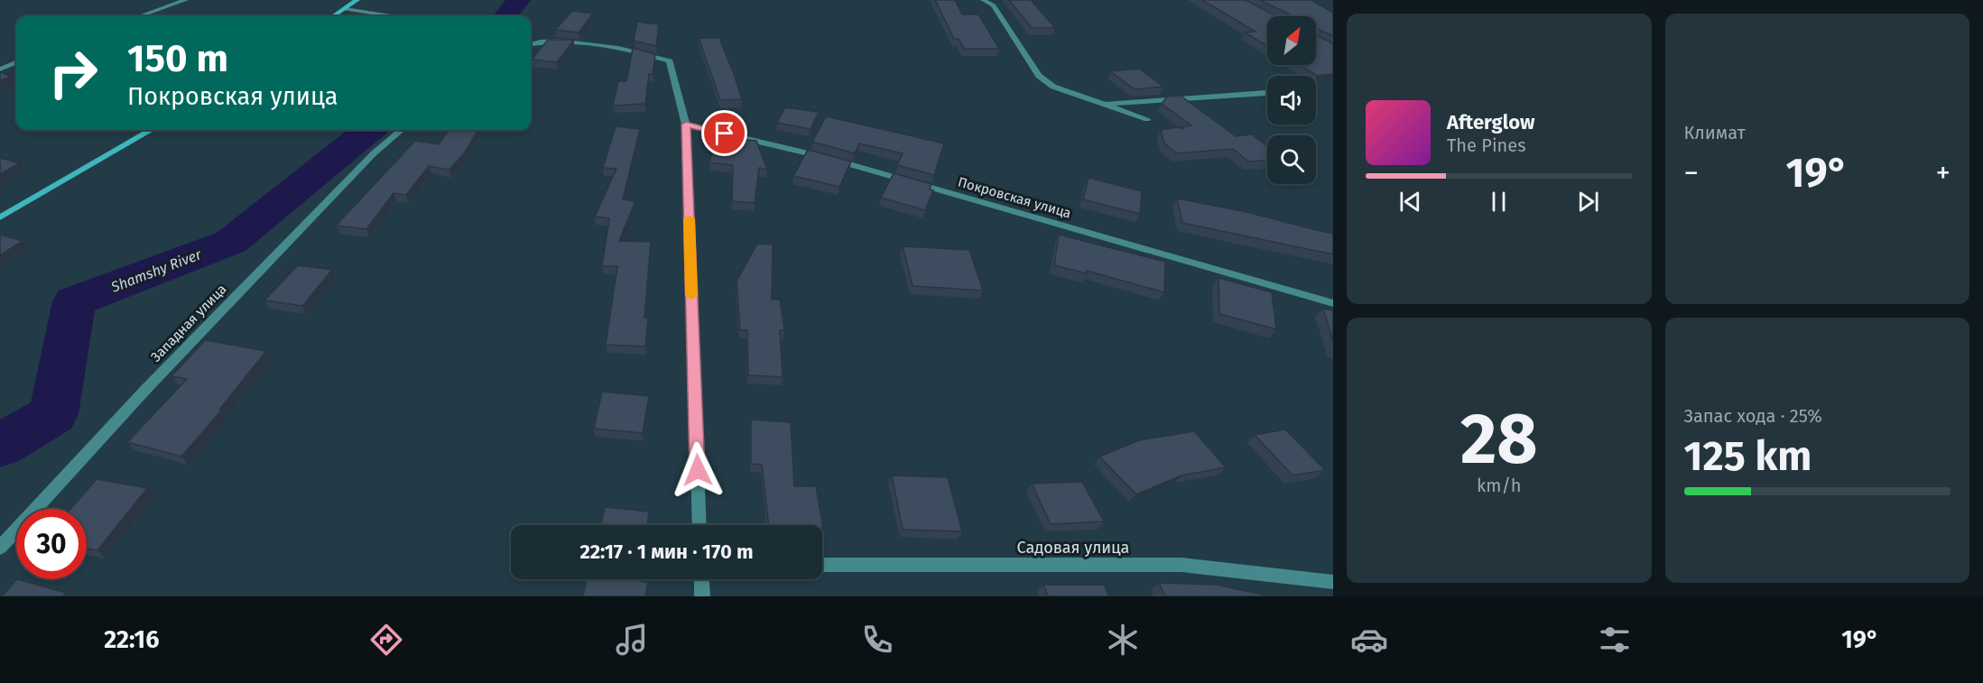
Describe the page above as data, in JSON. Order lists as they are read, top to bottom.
{
  "streets": {
    "street": ["Покровская улица", "Западная улица", "Садовая улица"]
  },
  "water": ["Shamshy River"],
  "north": "top right",
  "page": {
    "tile": [
      "Климат",
      ["28", "km/h"],
      ["Запас хода · 25%", "125 km"]
    ],
    "turn": ["150 m", "Покровская улица"],
    "song": ["Afterglow", "The Pines"],
    "heat": ["−", "19°", "+"],
    "limit": "30",
    "trip": "22:17 · 1 мин · 170 m",
    "tabs": ["22:16", "19°"]
  }
}
